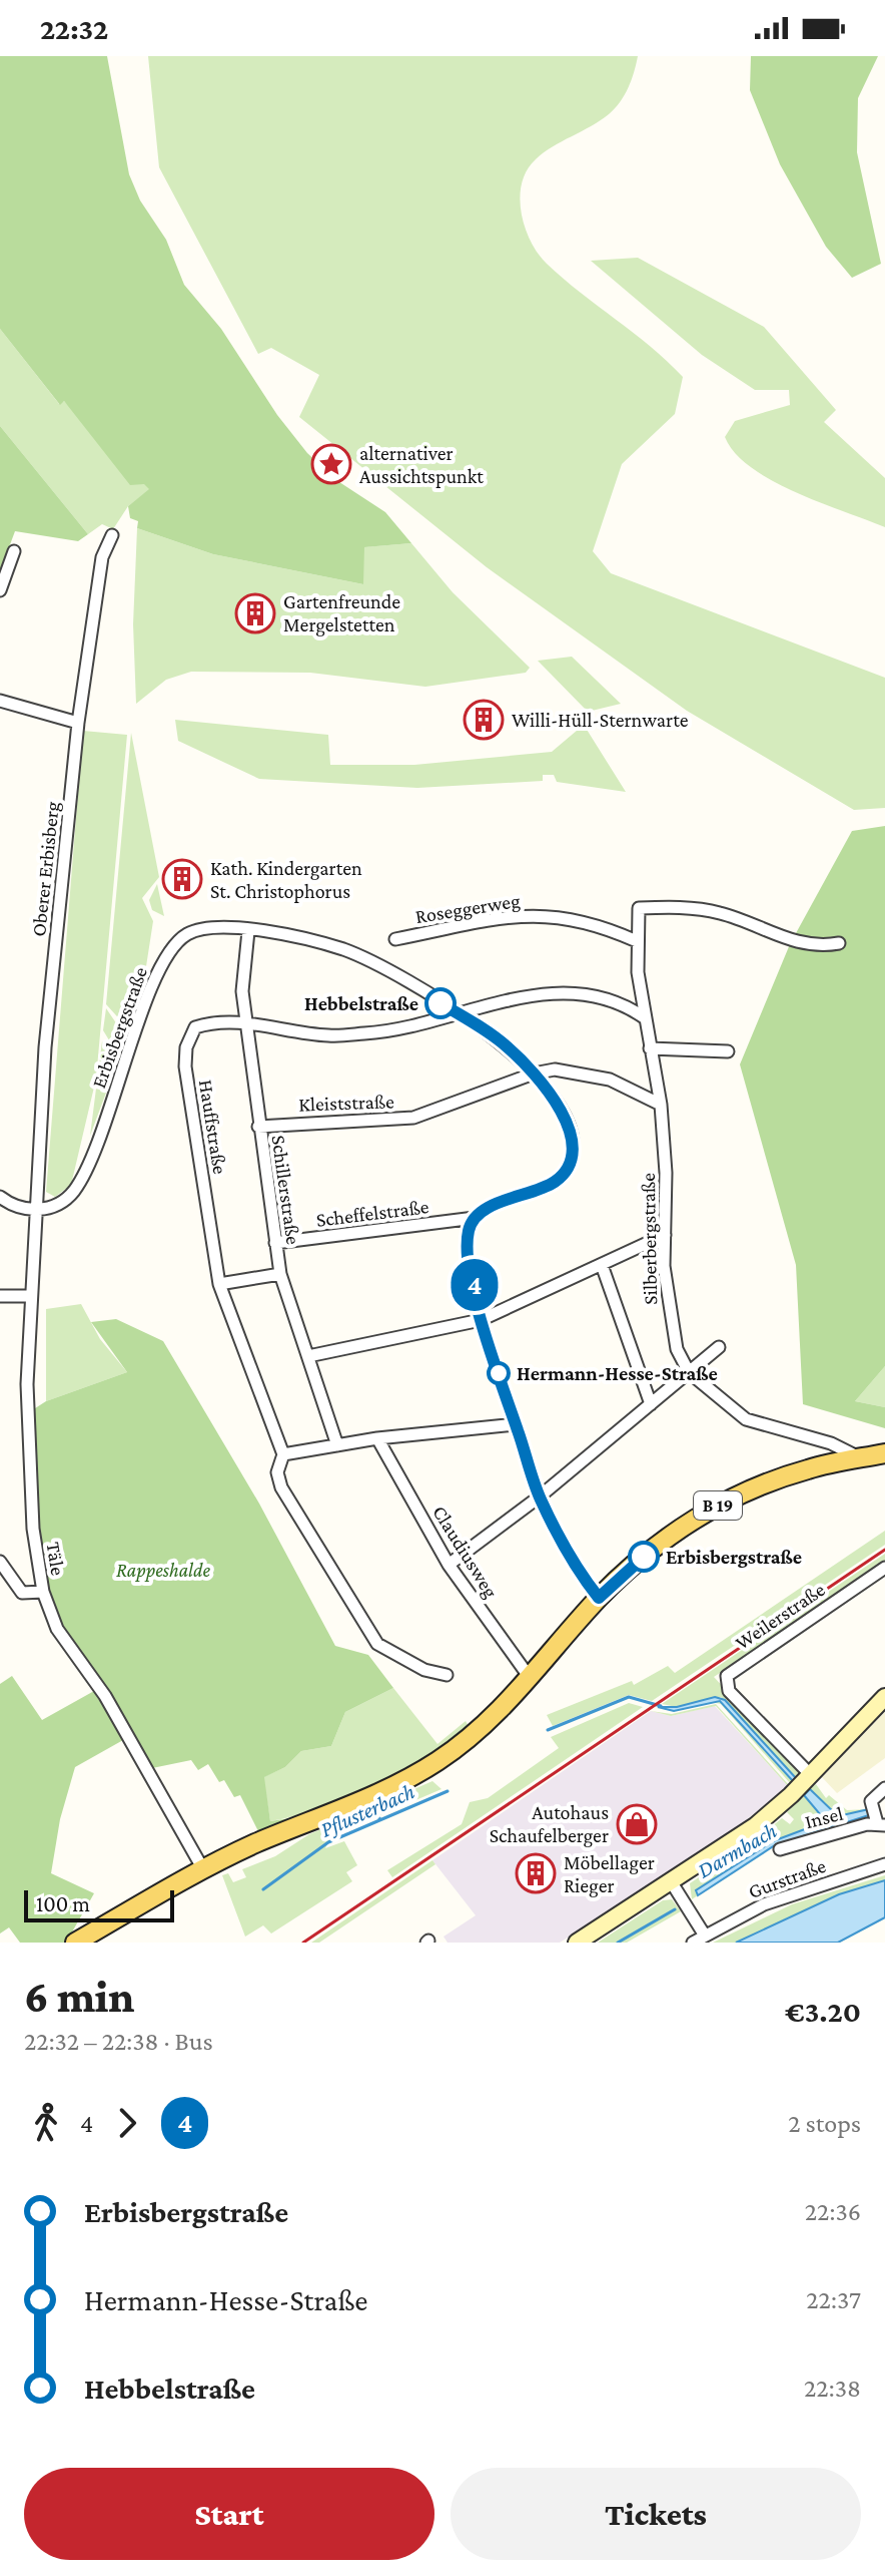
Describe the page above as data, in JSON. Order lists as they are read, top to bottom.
{
  "streets": {
    "main road": ["B 19"],
    "street": [
      "Oberer Erbisberg",
      "Roseggerweg",
      "Erbisbergstraße",
      "Kleiststraße",
      "Hauffstraße",
      "Schillerstraße",
      "Scheffelstraße",
      "Silberbergstraße",
      "Claudiusweg",
      "Täle",
      "Weilerstraße",
      "Insel",
      "Gurstraße"
    ]
  },
  "crossings": [
    ["Oberer Erbisberg", "Erbisbergstraße"],
    ["Oberer Erbisberg", "Täle"],
    ["Roseggerweg", "Silberbergstraße"],
    ["Erbisbergstraße", "Kleiststraße"],
    ["Erbisbergstraße", "Schillerstraße"],
    ["Erbisbergstraße", "Scheffelstraße"],
    ["Erbisbergstraße", "Täle"],
    ["Kleiststraße", "Schillerstraße"],
    ["Kleiststraße", "Silberbergstraße"],
    ["Hauffstraße", "Schillerstraße"],
    ["Schillerstraße", "Scheffelstraße"],
    ["Silberbergstraße", "B 19"],
    ["B 19", "Claudiusweg"],
    ["B 19", "Täle"]
  ],
  "water": ["Pflusterbach", "Darmbach"],
  "parks": ["Rappeshalde"],
  "places": {
    "place": ["alternativer Aussichtspunkt"],
    "building": [
      "Gartenfreunde Mergelstetten",
      "Willi-Hüll-Sternwarte",
      "Kath. Kindergarten St. Christophorus",
      "Möbellager Rieger"
    ],
    "other": ["Hebbelstraße", "Hermann-Hesse-Straße", "Erbisbergstraße"],
    "shop": ["Autohaus Schaufelberger"]
  },
  "lines": ["bus line 4"],
  "scale_bar": "100 m",
  "page": {
    "status": "22:32",
    "on_map": "4",
    "scale": "100 m",
    "heading": ["6 min", "22:32 – 22:38 · Bus", "€3.20"],
    "legs": ["4", "4", "2 stops"],
    "list": [
      {
        "name": "Erbisbergstraße",
        "value": "22:36"
      },
      {
        "name": "Hermann-Hesse-Straße",
        "value": "22:37"
      },
      {
        "name": "Hebbelstraße",
        "value": "22:38"
      }
    ],
    "buttons": ["Start", "Tickets"]
  }
}
